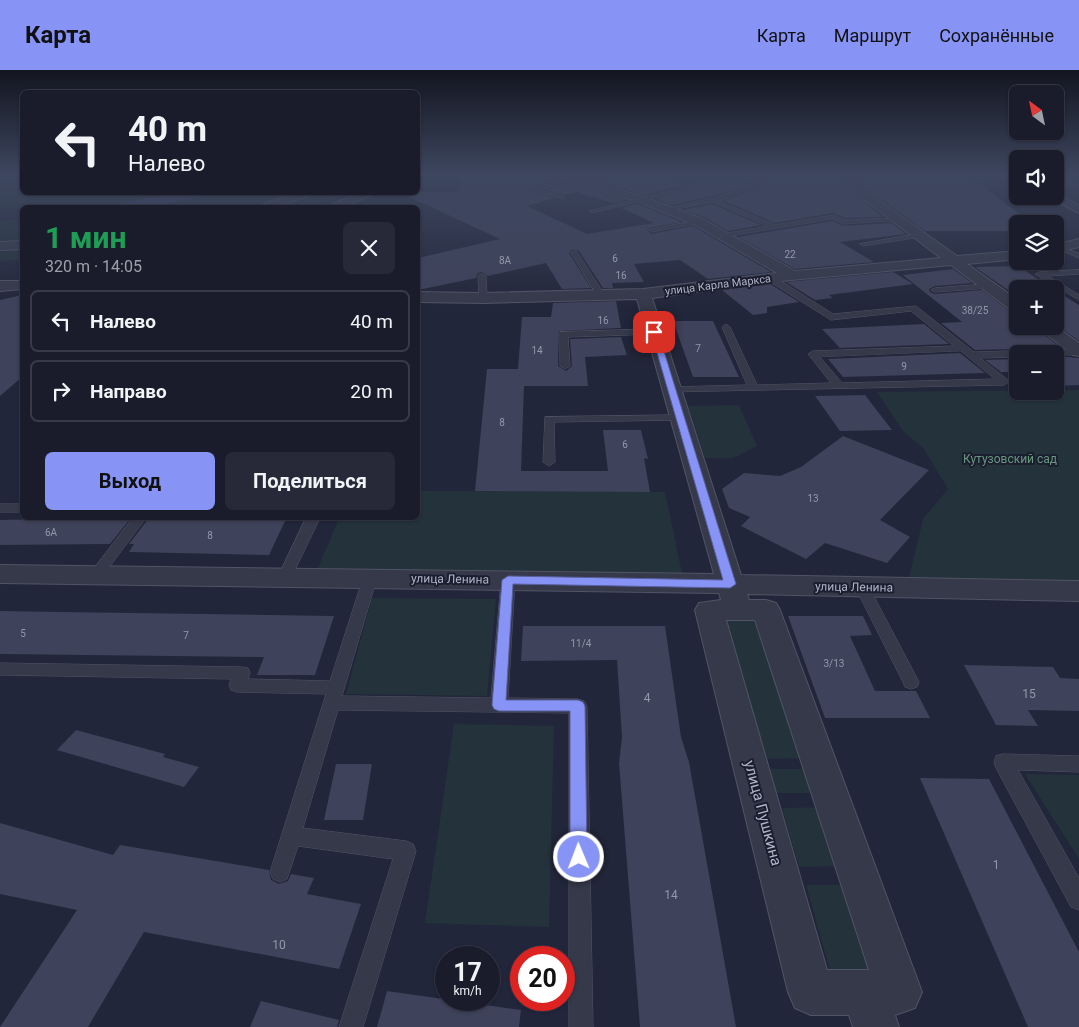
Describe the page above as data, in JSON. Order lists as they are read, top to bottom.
{
  "streets": {
    "street": ["улица Карла Маркса", "улица Ленина", "улица Пушкина"]
  },
  "crossings": [
    ["улица Ленина", "улица Пушкина"]
  ],
  "parks": ["Кутузовский сад"],
  "house_numbers": [
    "22",
    "6",
    "8А",
    "16",
    "38/25",
    "16",
    "7",
    "14",
    "9",
    "8",
    "6",
    "13",
    "6А",
    "8",
    "5",
    "7",
    "11/4",
    "3/13",
    "15",
    "4",
    "1",
    "14",
    "10"
  ],
  "north": "top left",
  "page": {
    "header": "Карта",
    "nav": ["Карта", "Маршрут", "Сохранённые"],
    "map_buttons": ["+", "−"],
    "turn": ["40 m", "Налево"],
    "heading": ["1 мин", "320 m · 14:05"],
    "list": [
      {
        "name": "Налево",
        "value": "40 m"
      },
      {
        "name": "Направо",
        "value": "20 m"
      }
    ],
    "buttons": ["Выход", "Поделиться"],
    "speed": "17 km/h",
    "limit": "20"
  }
}
